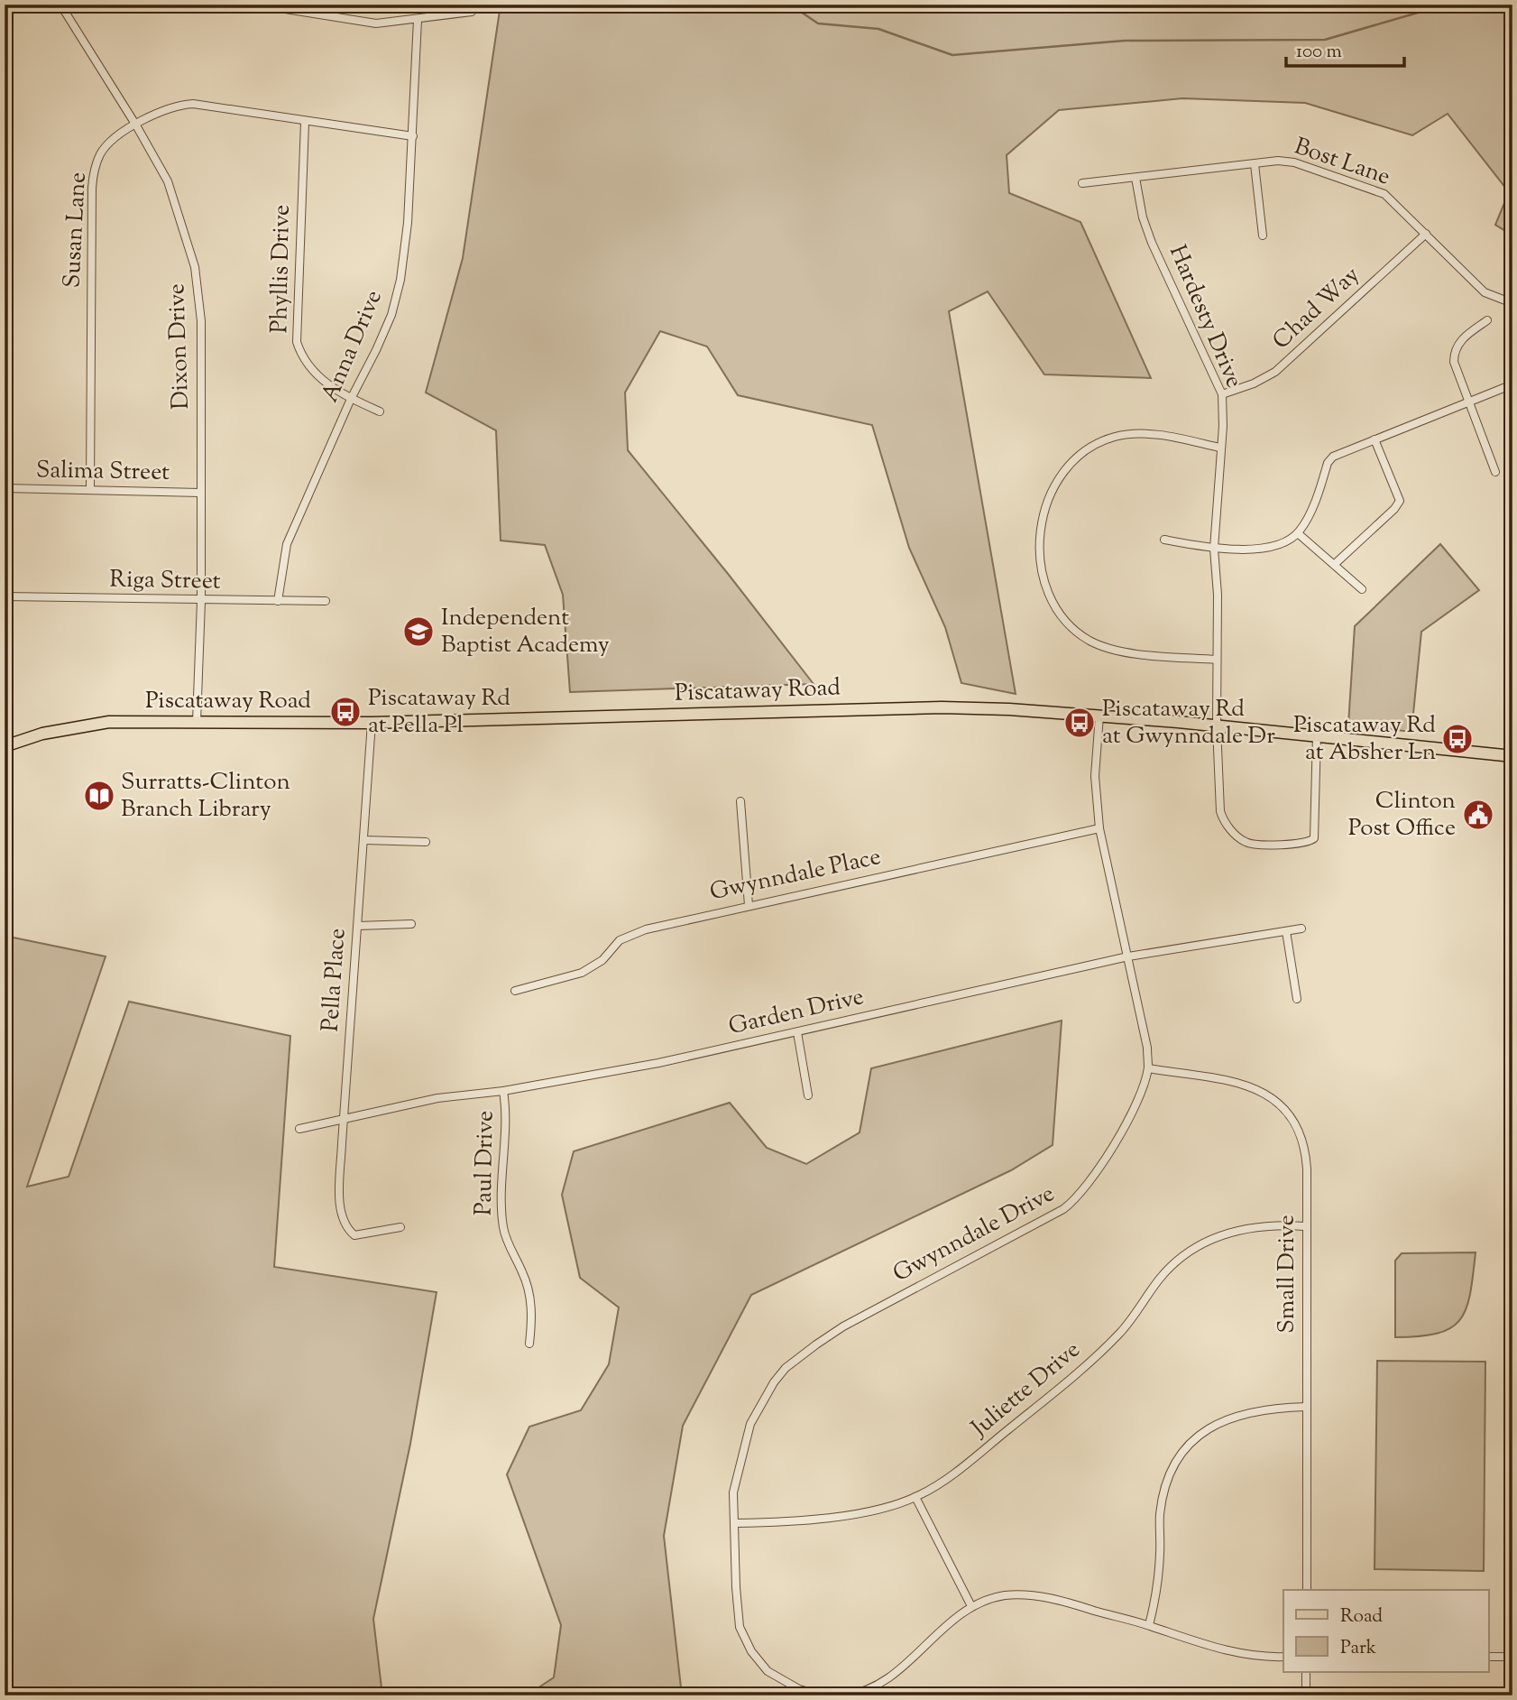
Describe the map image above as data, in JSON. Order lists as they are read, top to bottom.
{
  "streets": {
    "main road": ["Piscataway Road"],
    "street": [
      "Bost Lane",
      "Susan Lane",
      "Phyllis Drive",
      "Chad Way",
      "Hardesty Drive",
      "Dixon Drive",
      "Anna Drive",
      "Salima Street",
      "Riga Street",
      "Gwynndale Place",
      "Pella Place",
      "Garden Drive",
      "Paul Drive",
      "Gwynndale Drive",
      "Small Drive",
      "Juliette Drive"
    ]
  },
  "crossings": [
    ["Bost Lane", "Chad Way"],
    ["Bost Lane", "Hardesty Drive"],
    ["Susan Lane", "Phyllis Drive"],
    ["Susan Lane", "Dixon Drive"],
    ["Susan Lane", "Anna Drive"],
    ["Susan Lane", "Salima Street"],
    ["Phyllis Drive", "Anna Drive"],
    ["Chad Way", "Hardesty Drive"],
    ["Hardesty Drive", "Piscataway Road"],
    ["Dixon Drive", "Salima Street"],
    ["Dixon Drive", "Riga Street"],
    ["Dixon Drive", "Piscataway Road"],
    ["Anna Drive", "Riga Street"],
    ["Piscataway Road", "Pella Place"],
    ["Piscataway Road", "Gwynndale Drive"],
    ["Gwynndale Place", "Gwynndale Drive"],
    ["Pella Place", "Garden Drive"],
    ["Garden Drive", "Paul Drive"],
    ["Garden Drive", "Gwynndale Drive"],
    ["Gwynndale Drive", "Small Drive"],
    ["Gwynndale Drive", "Juliette Drive"],
    ["Small Drive", "Juliette Drive"]
  ],
  "places": {
    "school or university": ["Independent Baptist Academy"],
    "bus stop": ["Piscataway Rd at Pella Pl", "Piscataway Rd at Gwynndale Dr", "Piscataway Rd at Absher Ln"],
    "library": ["Surratts-Clinton Branch Library"],
    "public building": ["Clinton Post Office"]
  },
  "legend": ["Road", "Park"],
  "scale_bar": "100 m"
}
